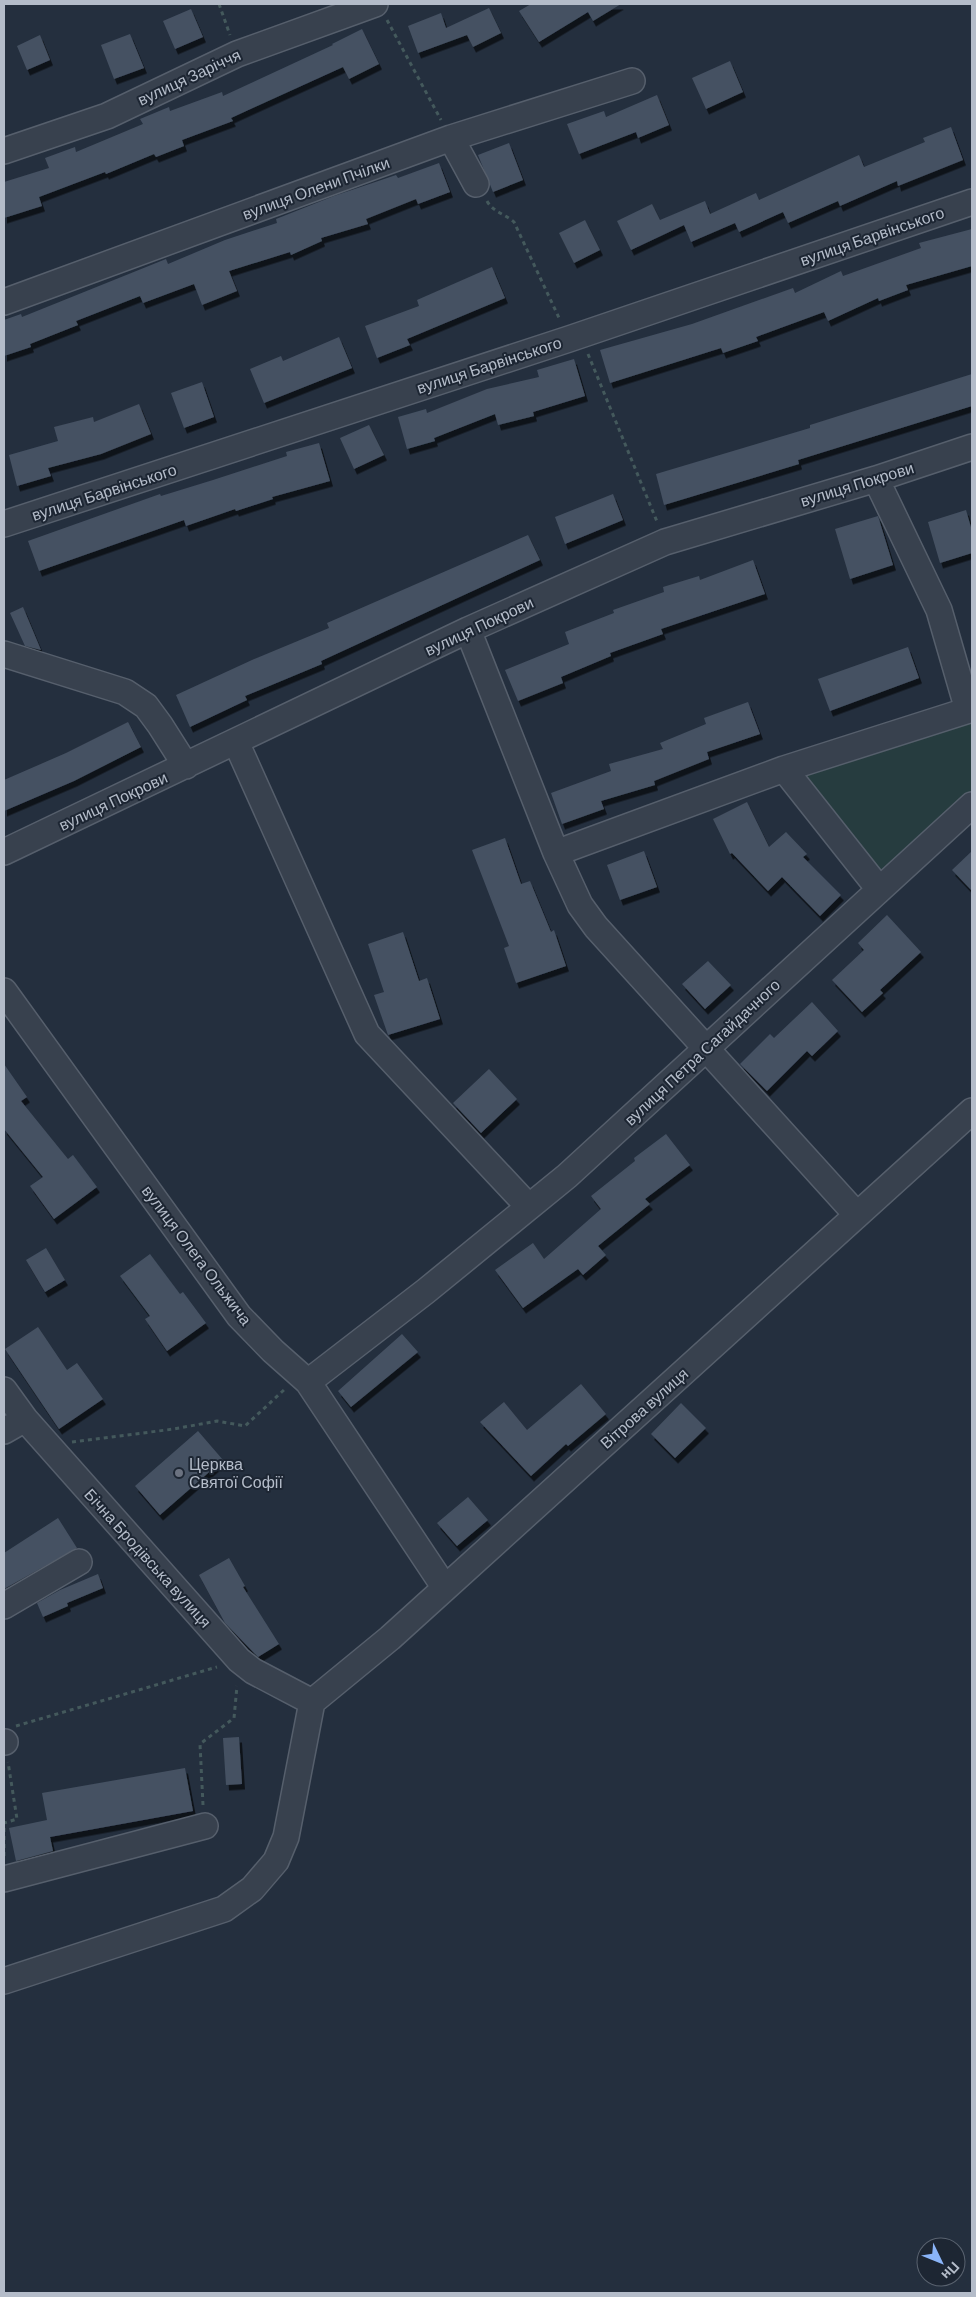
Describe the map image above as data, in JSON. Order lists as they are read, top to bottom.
{
  "streets": {
    "street": [
      "вулиця Заріччя",
      "вулиця Олени Пчілки",
      "вулиця Барвінського",
      "вулиця Покрови",
      "вулиця Петра Сагайдачного",
      "вулиця Олега Ольжича",
      "Вітрова вулиця",
      "Бічна Бродівська вулиця"
    ]
  },
  "crossings": [
    ["вулиця Петра Сагайдачного", "вулиця Олега Ольжича"],
    ["вулиця Олега Ольжича", "Вітрова вулиця"],
    ["Вітрова вулиця", "Бічна Бродівська вулиця"]
  ],
  "places": ["Церква Святої Софії"],
  "north": "bottom right"
}
